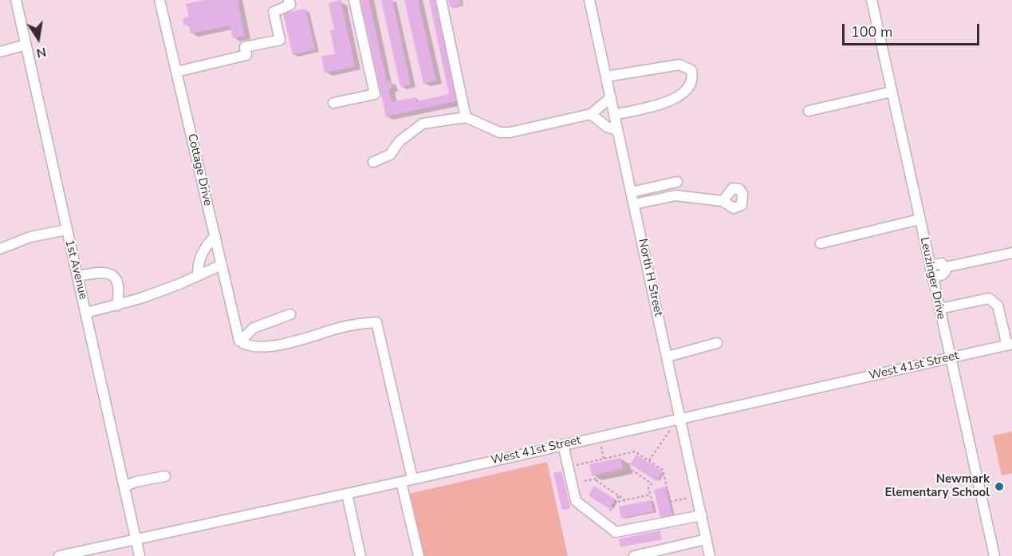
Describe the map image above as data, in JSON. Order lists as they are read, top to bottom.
{
  "streets": {
    "street": [
      "Cottage Drive",
      "1st Avenue",
      "North H Street",
      "Leuzinger Drive",
      "West 41st Street"
    ]
  },
  "crossings": [
    ["1st Avenue", "West 41st Street"],
    ["North H Street", "West 41st Street"],
    ["Leuzinger Drive", "West 41st Street"]
  ],
  "places": ["Newmark Elementary School"],
  "scale_bar": "100 m",
  "north": "bottom"
}
